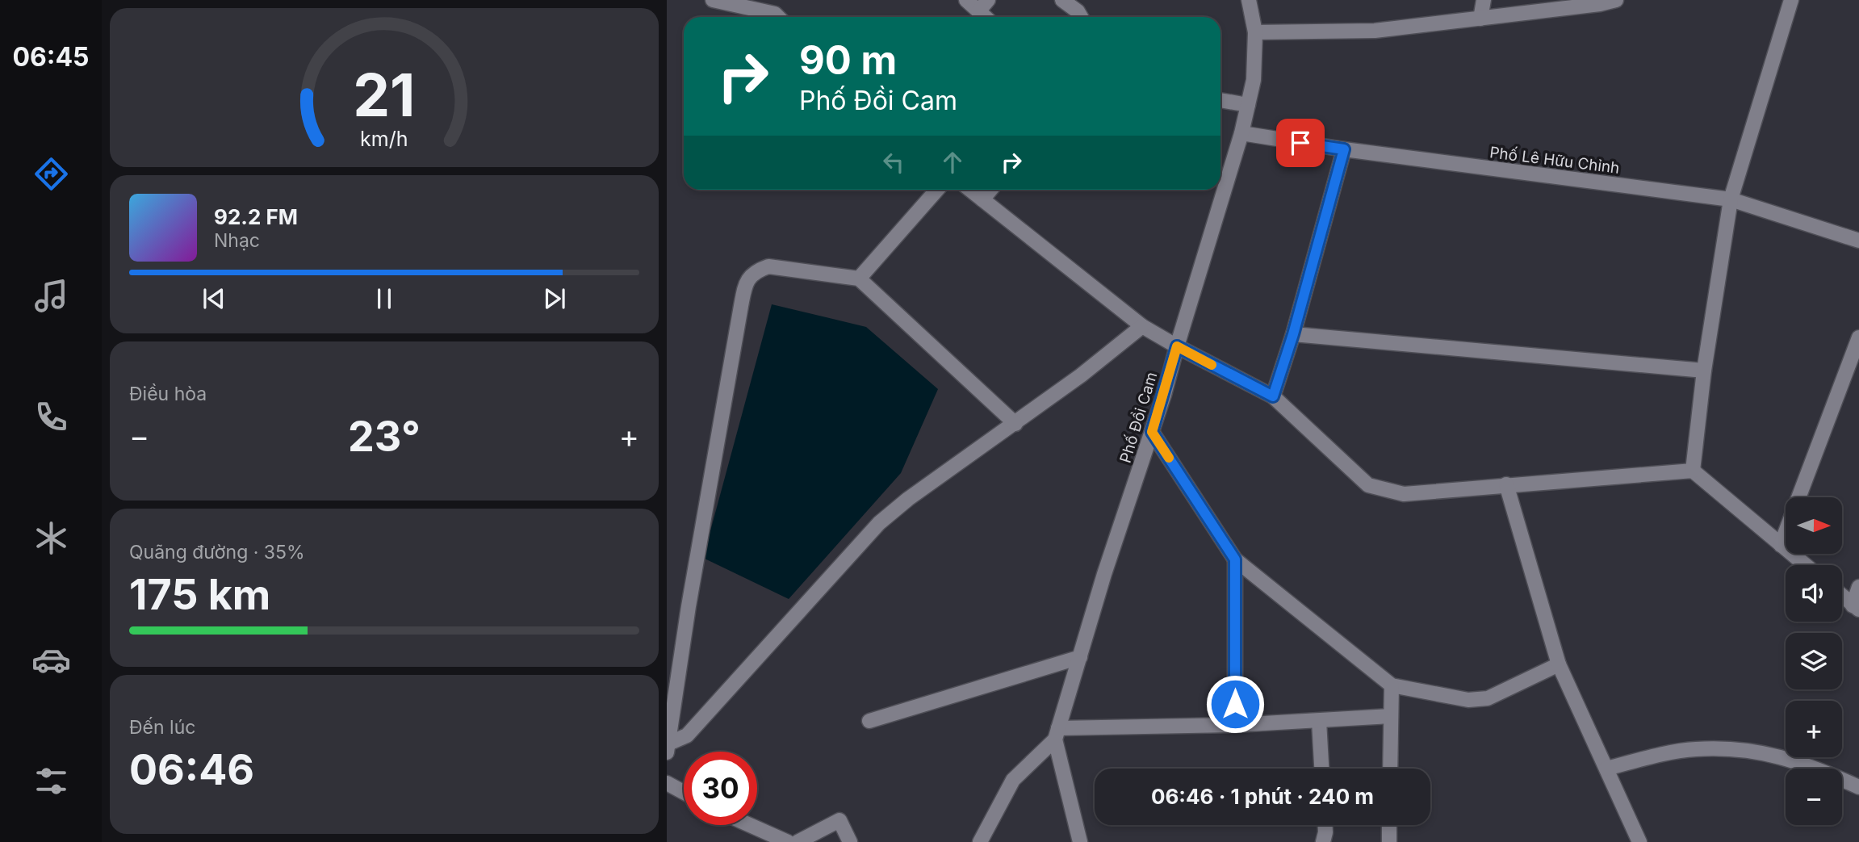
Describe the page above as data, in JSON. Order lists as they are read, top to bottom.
{
  "streets": {
    "street": ["Phố Lê Hữu Chỉnh", "Phố Đồi Cam"]
  },
  "crossings": [
    ["Phố Lê Hữu Chỉnh", "Phố Đồi Cam"]
  ],
  "north": "right",
  "page": {
    "tabs": "06:45",
    "turn": ["90 m", "Phố Đồi Cam"],
    "song": ["92.2 FM", "Nhạc"],
    "tile": [
      "Điều hòa",
      ["Quãng đường · 35%", "175 km"],
      ["Đến lúc", "06:46"]
    ],
    "heat": ["−", "23°", "+"],
    "map_buttons": ["+", "−"],
    "limit": "30",
    "trip": "06:46 · 1 phút · 240 m",
    "gauge": ["21", "km/h"]
  }
}
